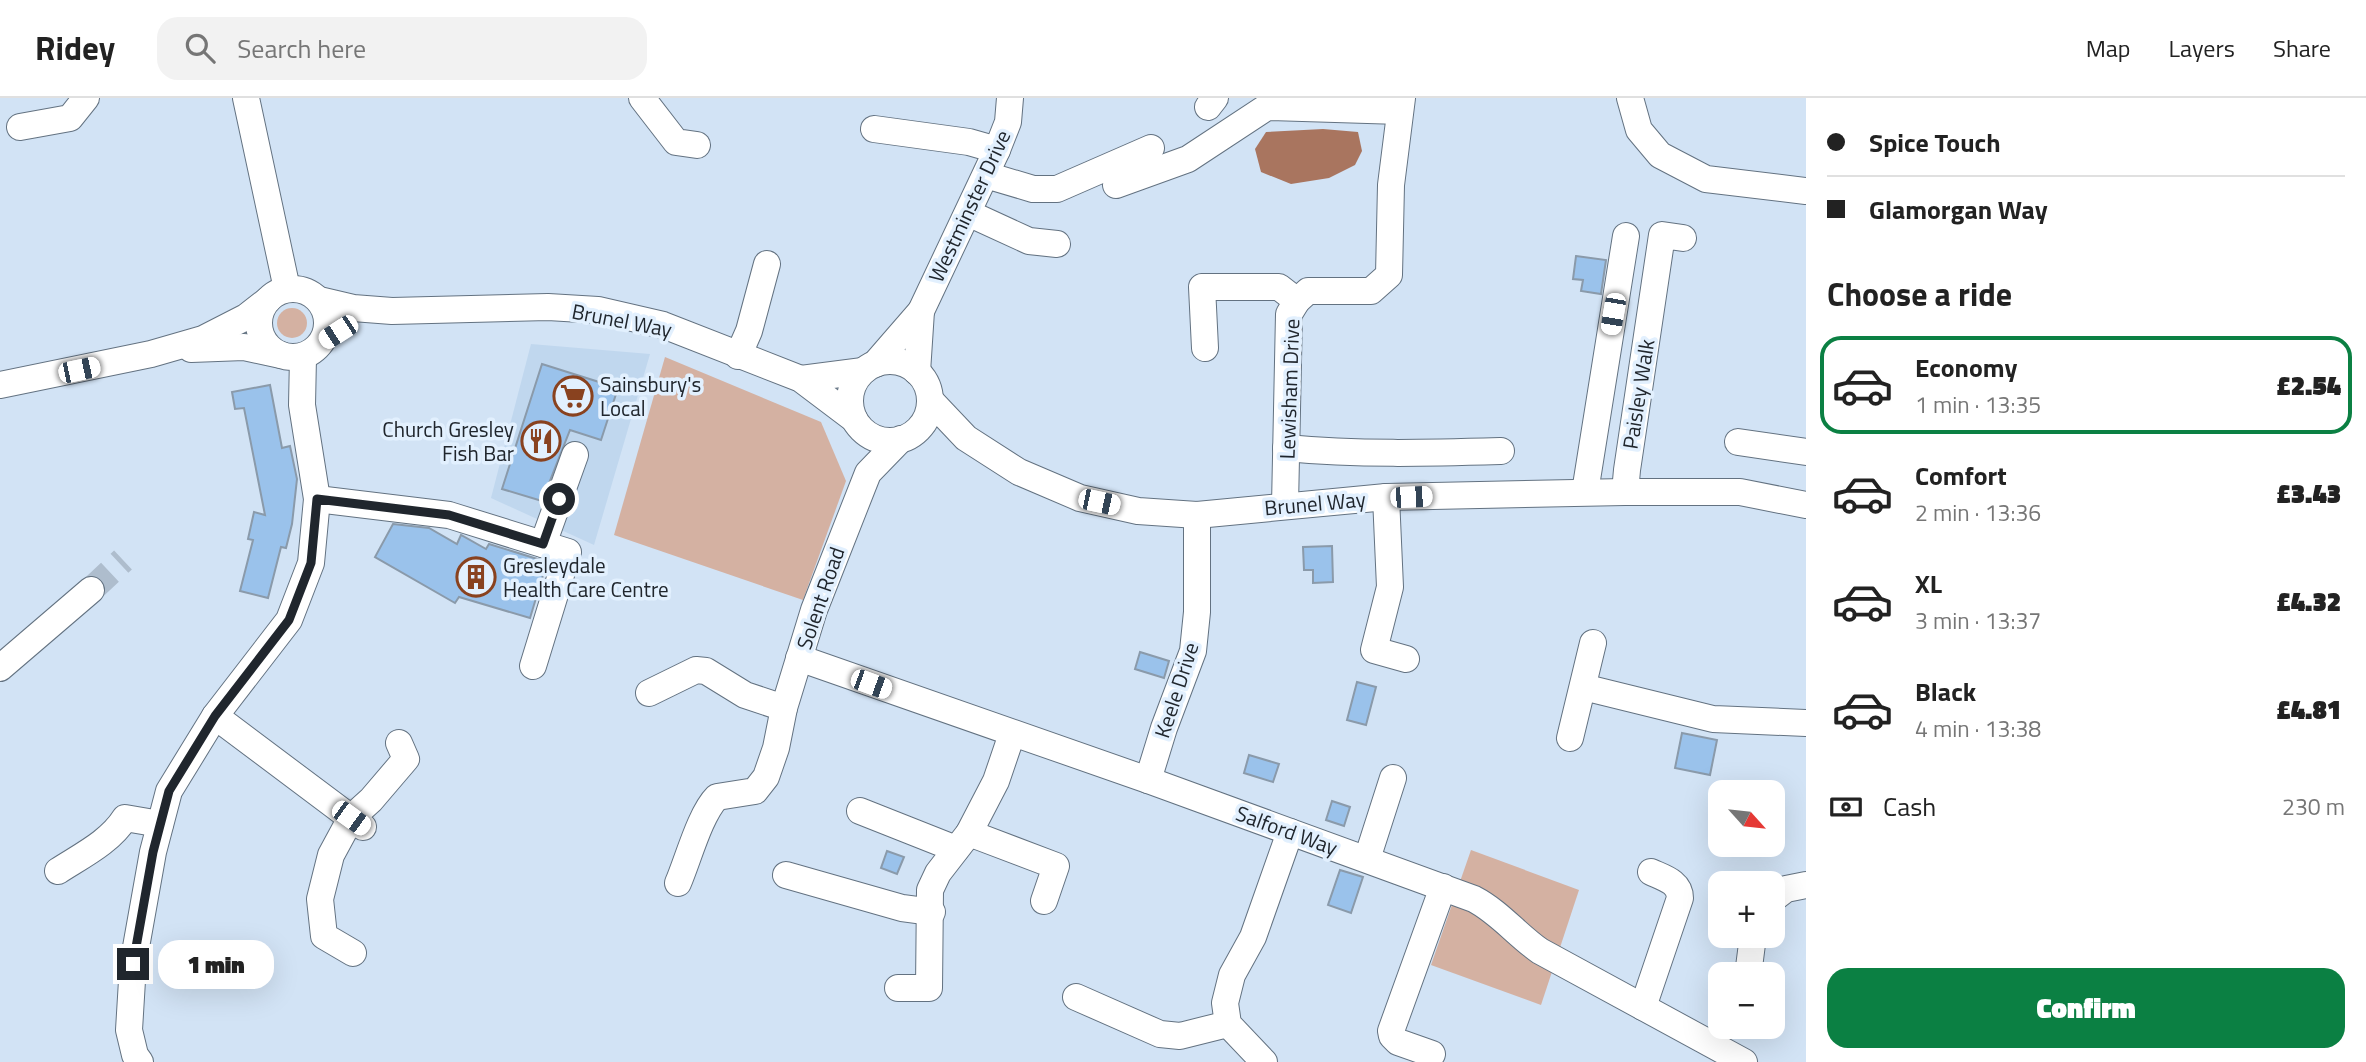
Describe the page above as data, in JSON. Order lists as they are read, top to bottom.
{
  "streets": {
    "street": [
      "Westminster Drive",
      "Brunel Way",
      "Lewisham Drive",
      "Paisley Walk",
      "Solent Road",
      "Keele Drive",
      "Salford Way"
    ]
  },
  "crossings": [
    ["Westminster Drive", "Brunel Way"],
    ["Westminster Drive", "Solent Road"],
    ["Brunel Way", "Lewisham Drive"],
    ["Brunel Way", "Paisley Walk"],
    ["Brunel Way", "Solent Road"],
    ["Brunel Way", "Keele Drive"],
    ["Solent Road", "Salford Way"],
    ["Keele Drive", "Salford Way"]
  ],
  "places": {
    "supermarket": ["Sainsbury's Local"],
    "restaurant": ["Church Gresley Fish Bar"],
    "building": ["Gresleydale Health Care Centre"]
  },
  "north": "bottom right",
  "page": {
    "header": "Ridey",
    "search": "Search here",
    "nav": ["Map", "Layers", "Share"],
    "banner": ["Spice Touch", "Glamorgan Way"],
    "heading": "Choose a ride",
    "list": [
      {
        "name": "Economy",
        "note": "1 min · 13:35",
        "value": "£2.54"
      },
      {
        "name": "Comfort",
        "note": "2 min · 13:36",
        "value": "£3.43"
      },
      {
        "name": "XL",
        "note": "3 min · 13:37",
        "value": "£4.32"
      },
      {
        "name": "Black",
        "note": "4 min · 13:38",
        "value": "£4.81"
      }
    ],
    "pay": ["Cash", "230 m"],
    "map_buttons": ["+", "−"],
    "bubble": "1 min",
    "buttons": "Confirm"
  }
}
